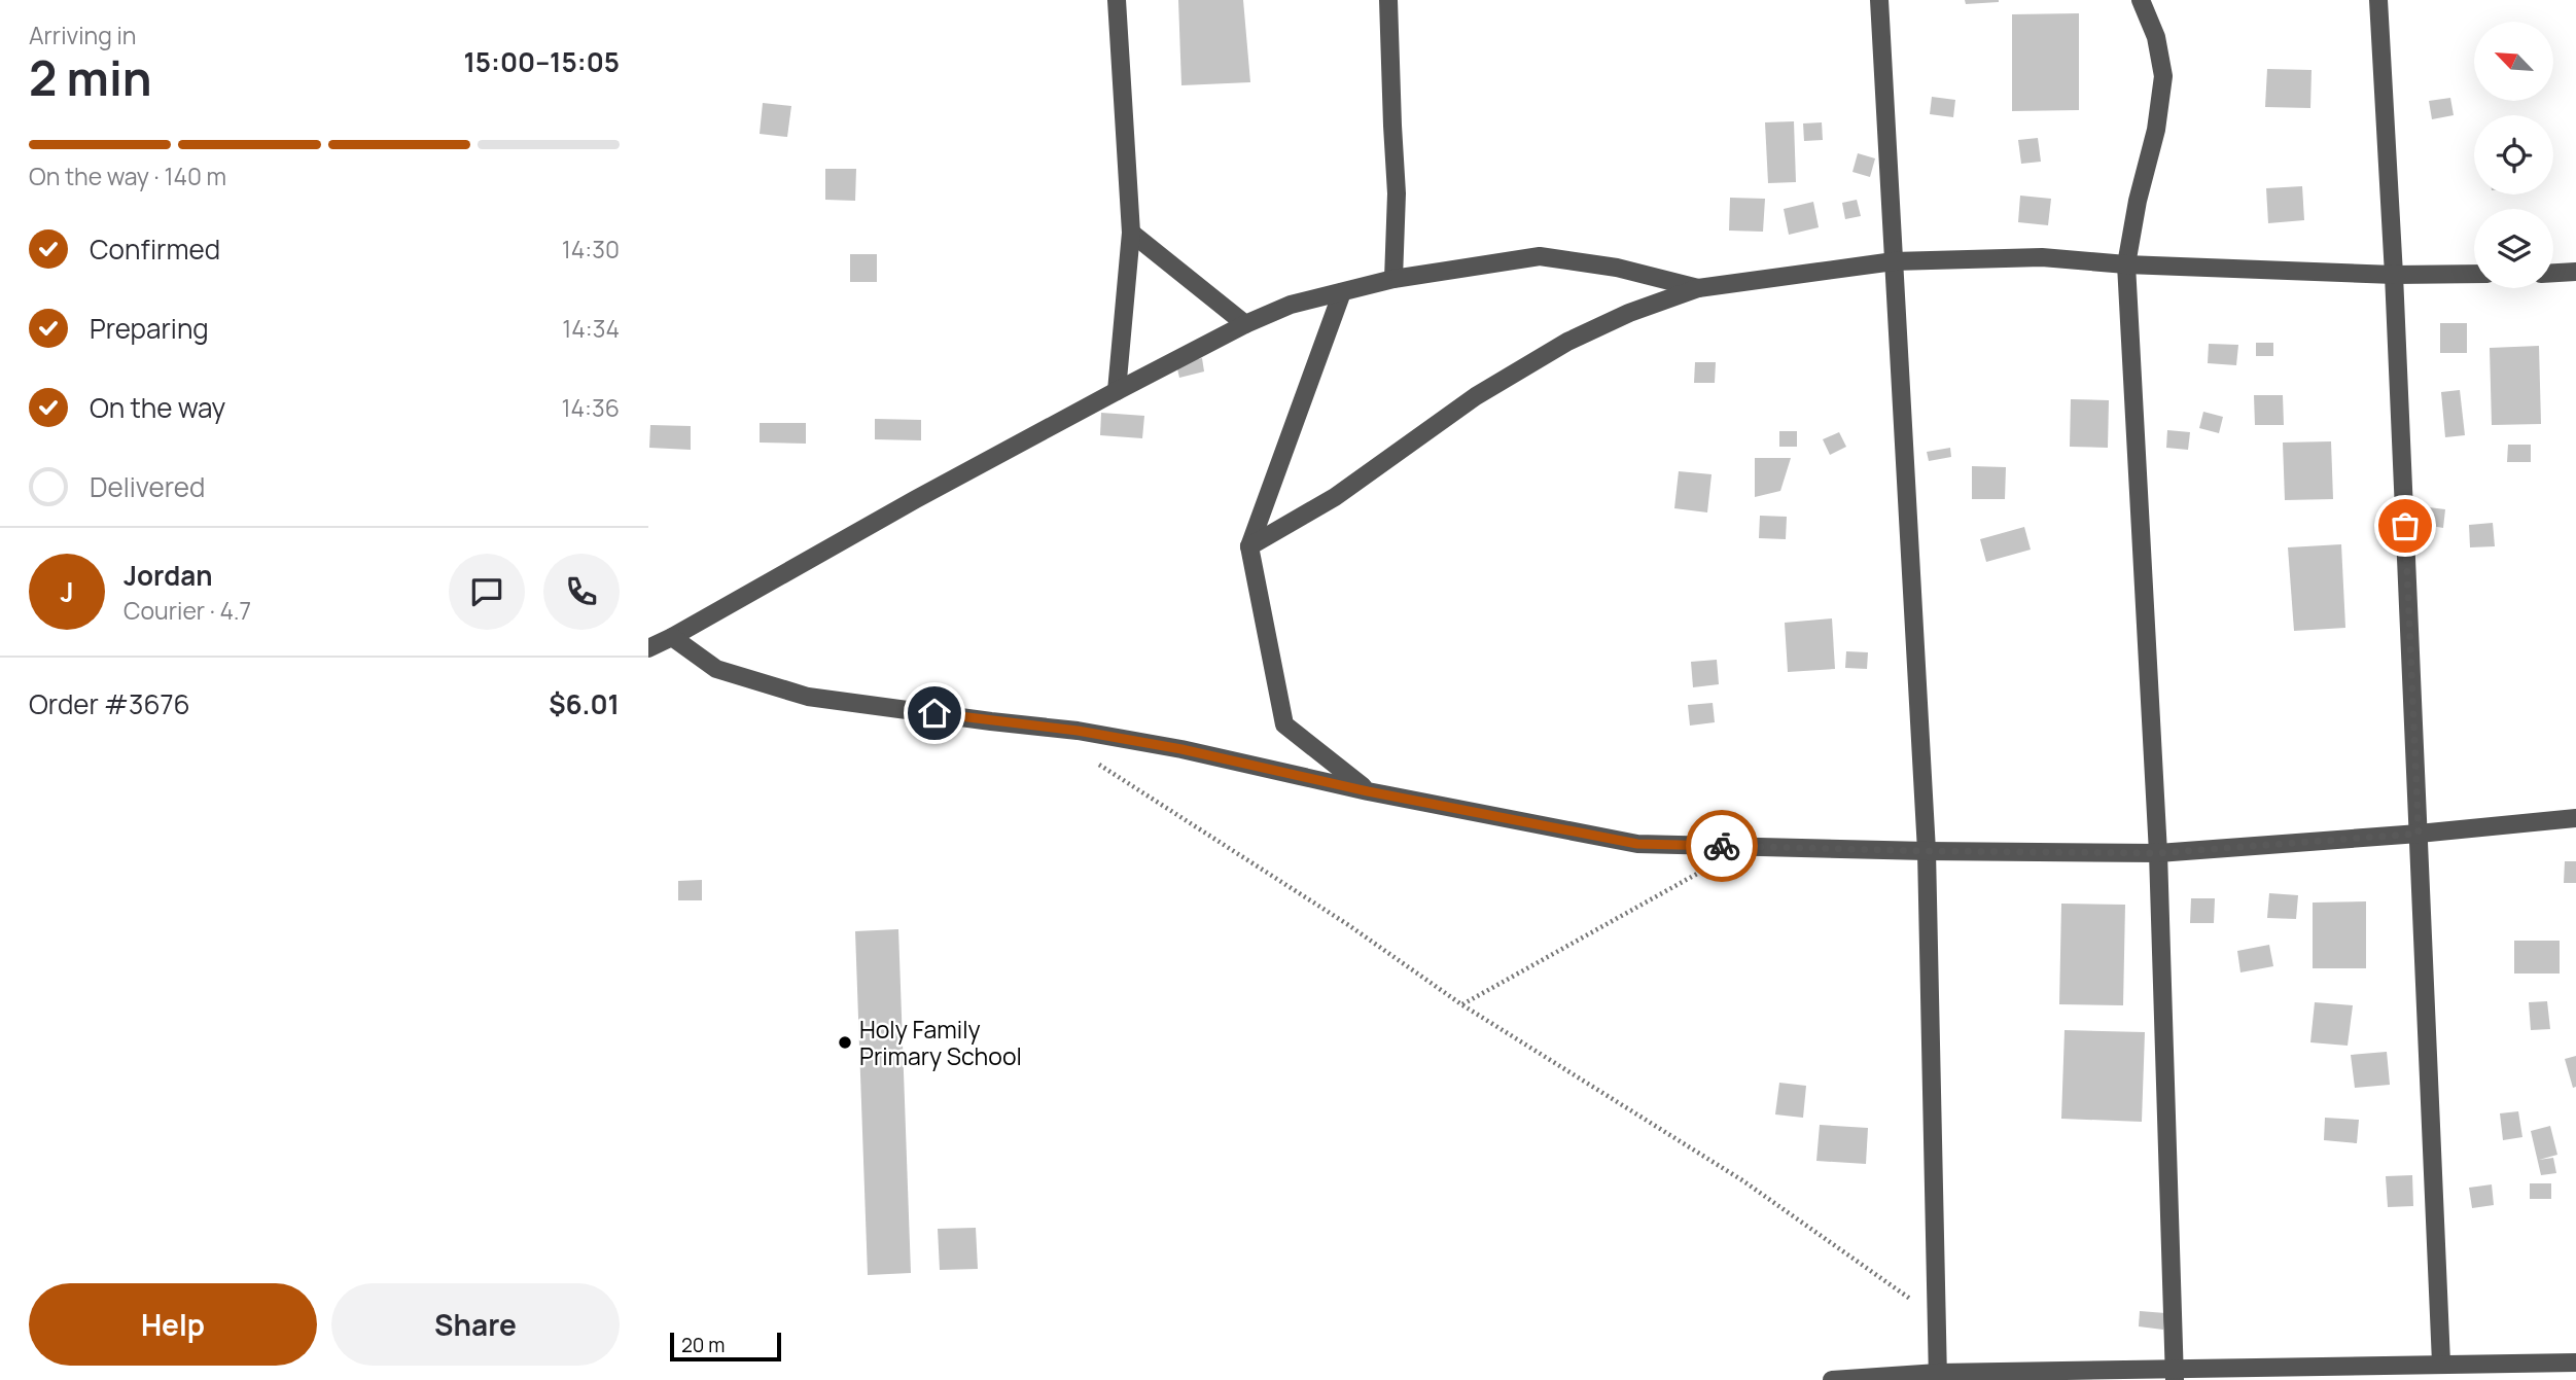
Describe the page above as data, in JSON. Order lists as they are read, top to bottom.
{
  "places": ["Holy Family Primary School"],
  "scale_bar": "20 m",
  "north": "top left",
  "page": {
    "heading": ["2 min", "Arriving in", "15:00–15:05"],
    "panel": [
      "Jordan",
      "Courier · 4.7",
      "Order #3676",
      "$6.01"
    ],
    "bar": "On the way · 140 m",
    "list": [
      ["Confirmed", "14:30"],
      ["Preparing", "14:34"],
      ["On the way", "14:36"],
      "Delivered"
    ],
    "round": "J",
    "buttons": ["Help", "Share"],
    "scale": "20 m"
  }
}
